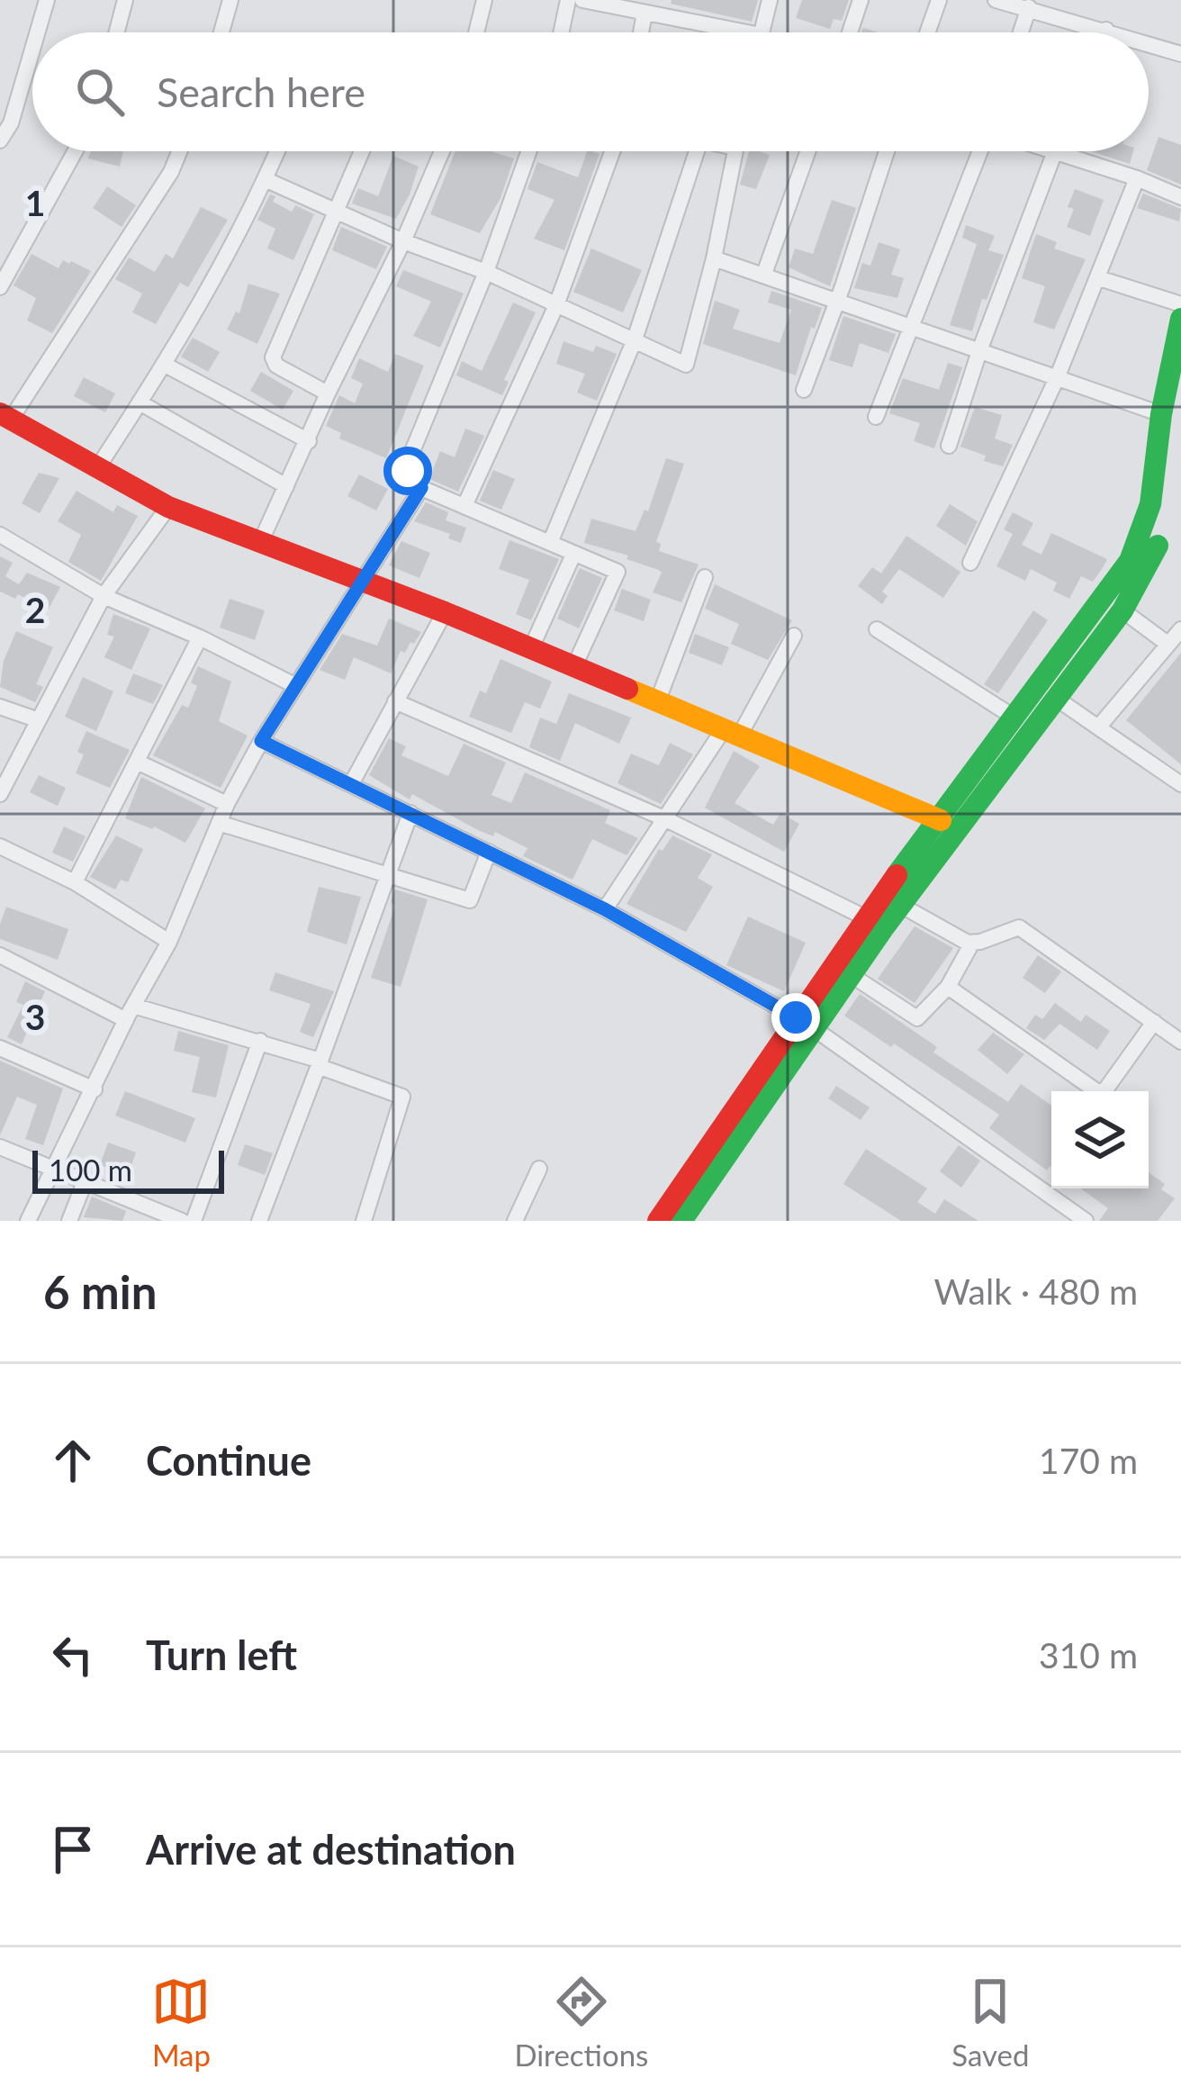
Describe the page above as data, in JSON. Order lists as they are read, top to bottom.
{
  "scale_bar": "100 m",
  "page": {
    "search": "Search here",
    "scale": "100 m",
    "heading": ["6 min", "Walk · 480 m"],
    "list": [
      ["Continue", "170 m"],
      ["Turn left", "310 m"],
      "Arrive at destination"
    ],
    "nav": ["Map", "Directions", "Saved"]
  },
  "grid": {
    "rows": ["1", "2", "3"]
  }
}
